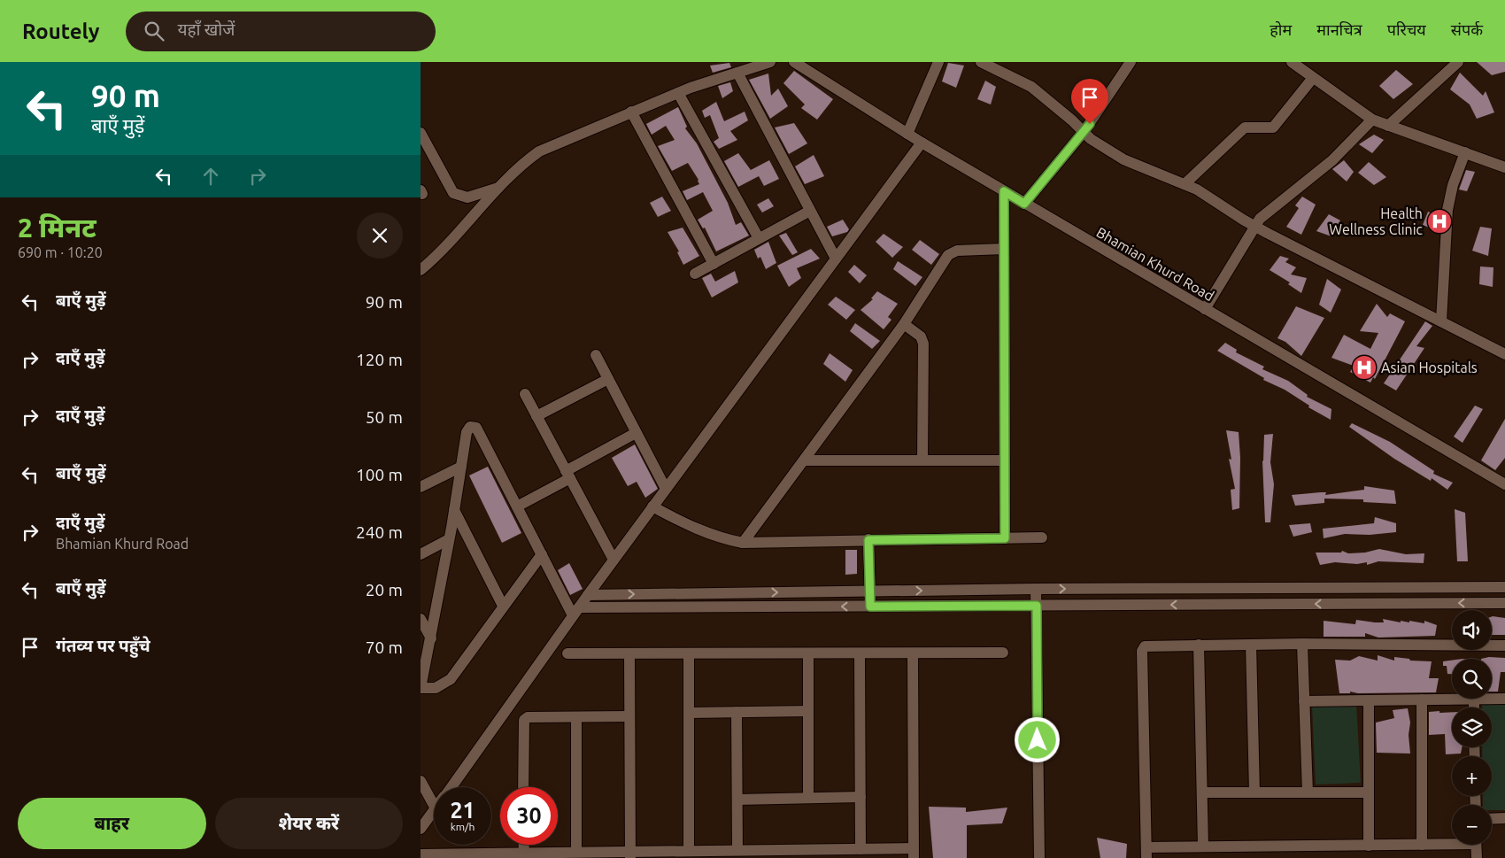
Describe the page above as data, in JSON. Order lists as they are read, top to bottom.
{
  "streets": {
    "street": ["Bhamian Khurd Road"]
  },
  "places": {
    "hospital": ["Health Wellness Clinic", "Asian Hospitals"]
  },
  "page": {
    "header": "Routely",
    "search": "यहाँ खोजें",
    "nav": [
      "होम",
      "मानचित्र",
      "परिचय",
      "संपर्क"
    ],
    "turn": ["90 m", "बाएँ मुड़ें"],
    "heading": ["2 मिनट", "690 m · 10:20"],
    "list": [
      {
        "name": "बाएँ मुड़ें",
        "value": "90 m"
      },
      {
        "name": "दाएँ मुड़ें",
        "value": "120 m"
      },
      {
        "name": "दाएँ मुड़ें",
        "value": "50 m"
      },
      {
        "name": "बाएँ मुड़ें",
        "value": "100 m"
      },
      {
        "name": "दाएँ मुड़ें",
        "note": "Bhamian Khurd Road",
        "value": "240 m"
      },
      {
        "name": "बाएँ मुड़ें",
        "value": "20 m"
      },
      {
        "name": "गंतव्य पर पहुँचे",
        "value": "70 m"
      }
    ],
    "map_buttons": ["+", "−"],
    "speed": "21 km/h",
    "limit": "30",
    "buttons": ["बाहर", "शेयर करें"]
  }
}
